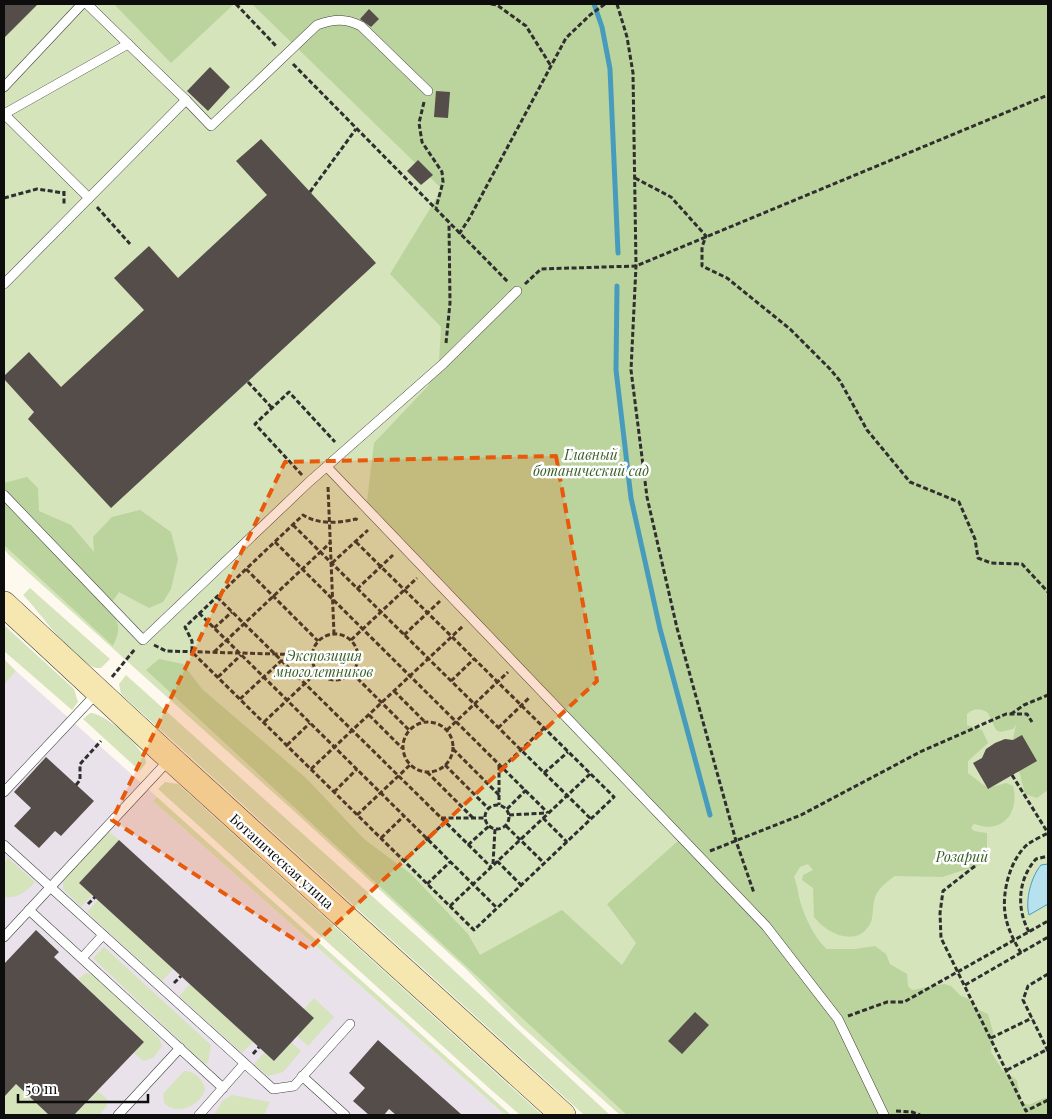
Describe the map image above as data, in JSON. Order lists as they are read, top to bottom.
{
  "streets": {
    "main road": ["Ботаническая улица"]
  },
  "parks": ["Главный ботанический сад", "Экспозиция многолетников", "Розарий"],
  "scale_bar": "50 m"
}
